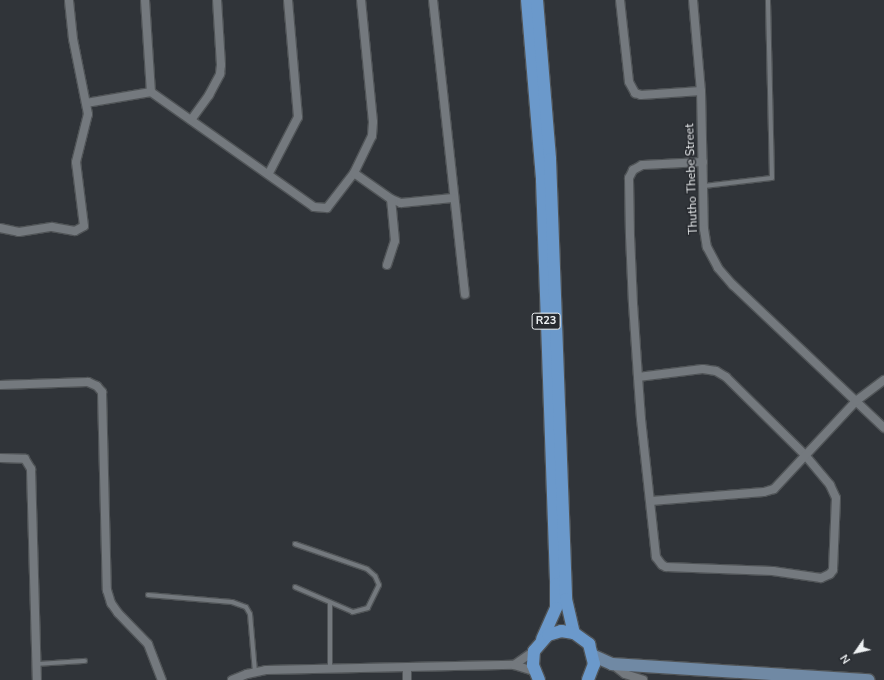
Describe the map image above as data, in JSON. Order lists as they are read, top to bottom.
{
  "streets": {
    "main road": ["R23"],
    "street": ["Thutho Thebe Street"]
  },
  "north": "bottom left"
}
